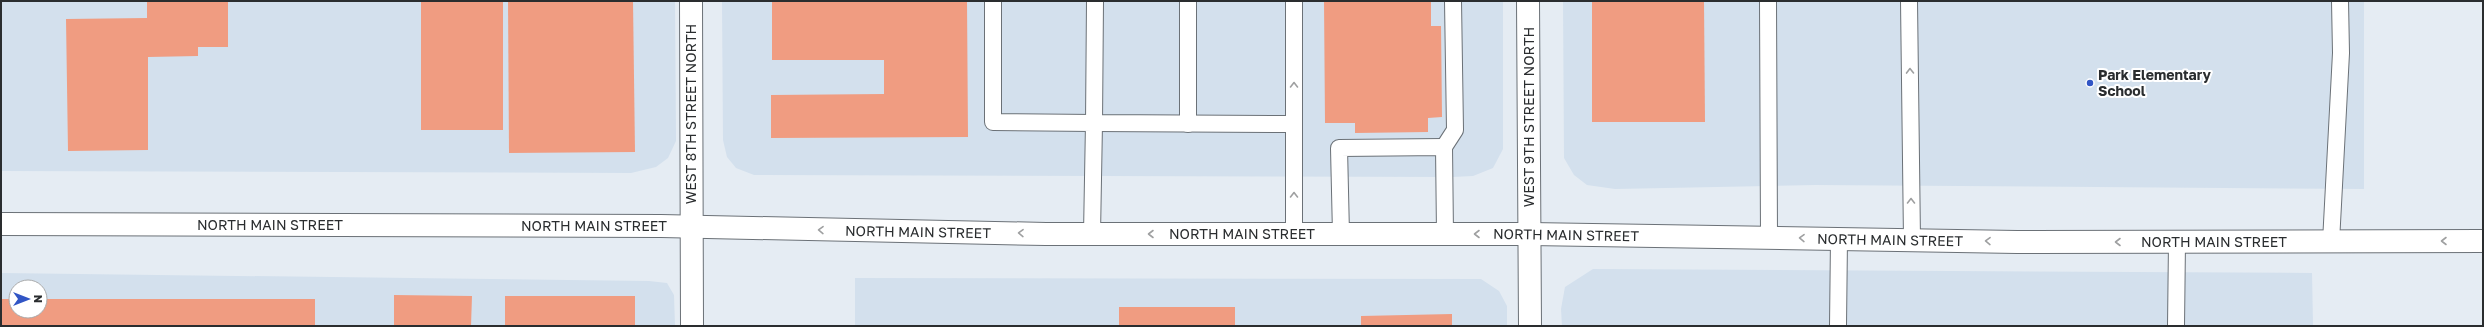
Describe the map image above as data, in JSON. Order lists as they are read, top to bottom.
{
  "streets": {
    "street": ["WEST 8TH STREET NORTH", "WEST 9TH STREET NORTH", "NORTH MAIN STREET"]
  },
  "crossings": [
    ["WEST 8TH STREET NORTH", "NORTH MAIN STREET"],
    ["WEST 9TH STREET NORTH", "NORTH MAIN STREET"]
  ],
  "one_way": ["NORTH MAIN STREET"],
  "places": ["Park Elementary School"],
  "north": "right"
}
